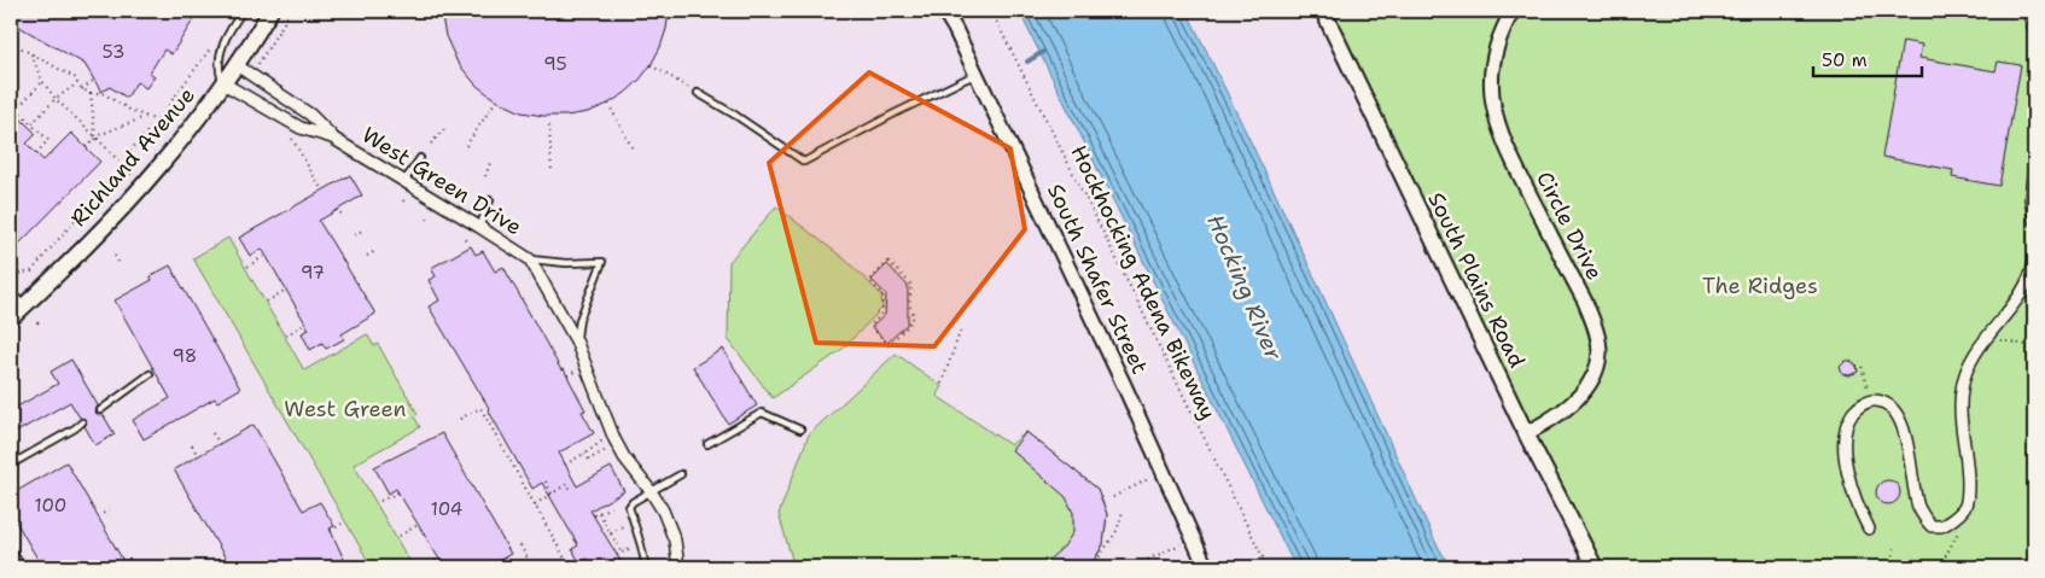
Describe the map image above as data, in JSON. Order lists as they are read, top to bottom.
{
  "streets": {
    "main road": ["Richland Avenue", "South Plains Road"],
    "street": ["West Green Drive", "Circle Drive", "South Shafer Street"],
    "path": ["Hockhocking Adena Bikeway"]
  },
  "crossings": [
    ["Richland Avenue", "West Green Drive"],
    ["Circle Drive", "South Plains Road"]
  ],
  "water": ["Hocking River"],
  "parks": ["The Ridges", "West Green"],
  "house_numbers": [
    "53",
    "95",
    "97",
    "98",
    "100",
    "104"
  ],
  "scale_bar": "50 m"
}
